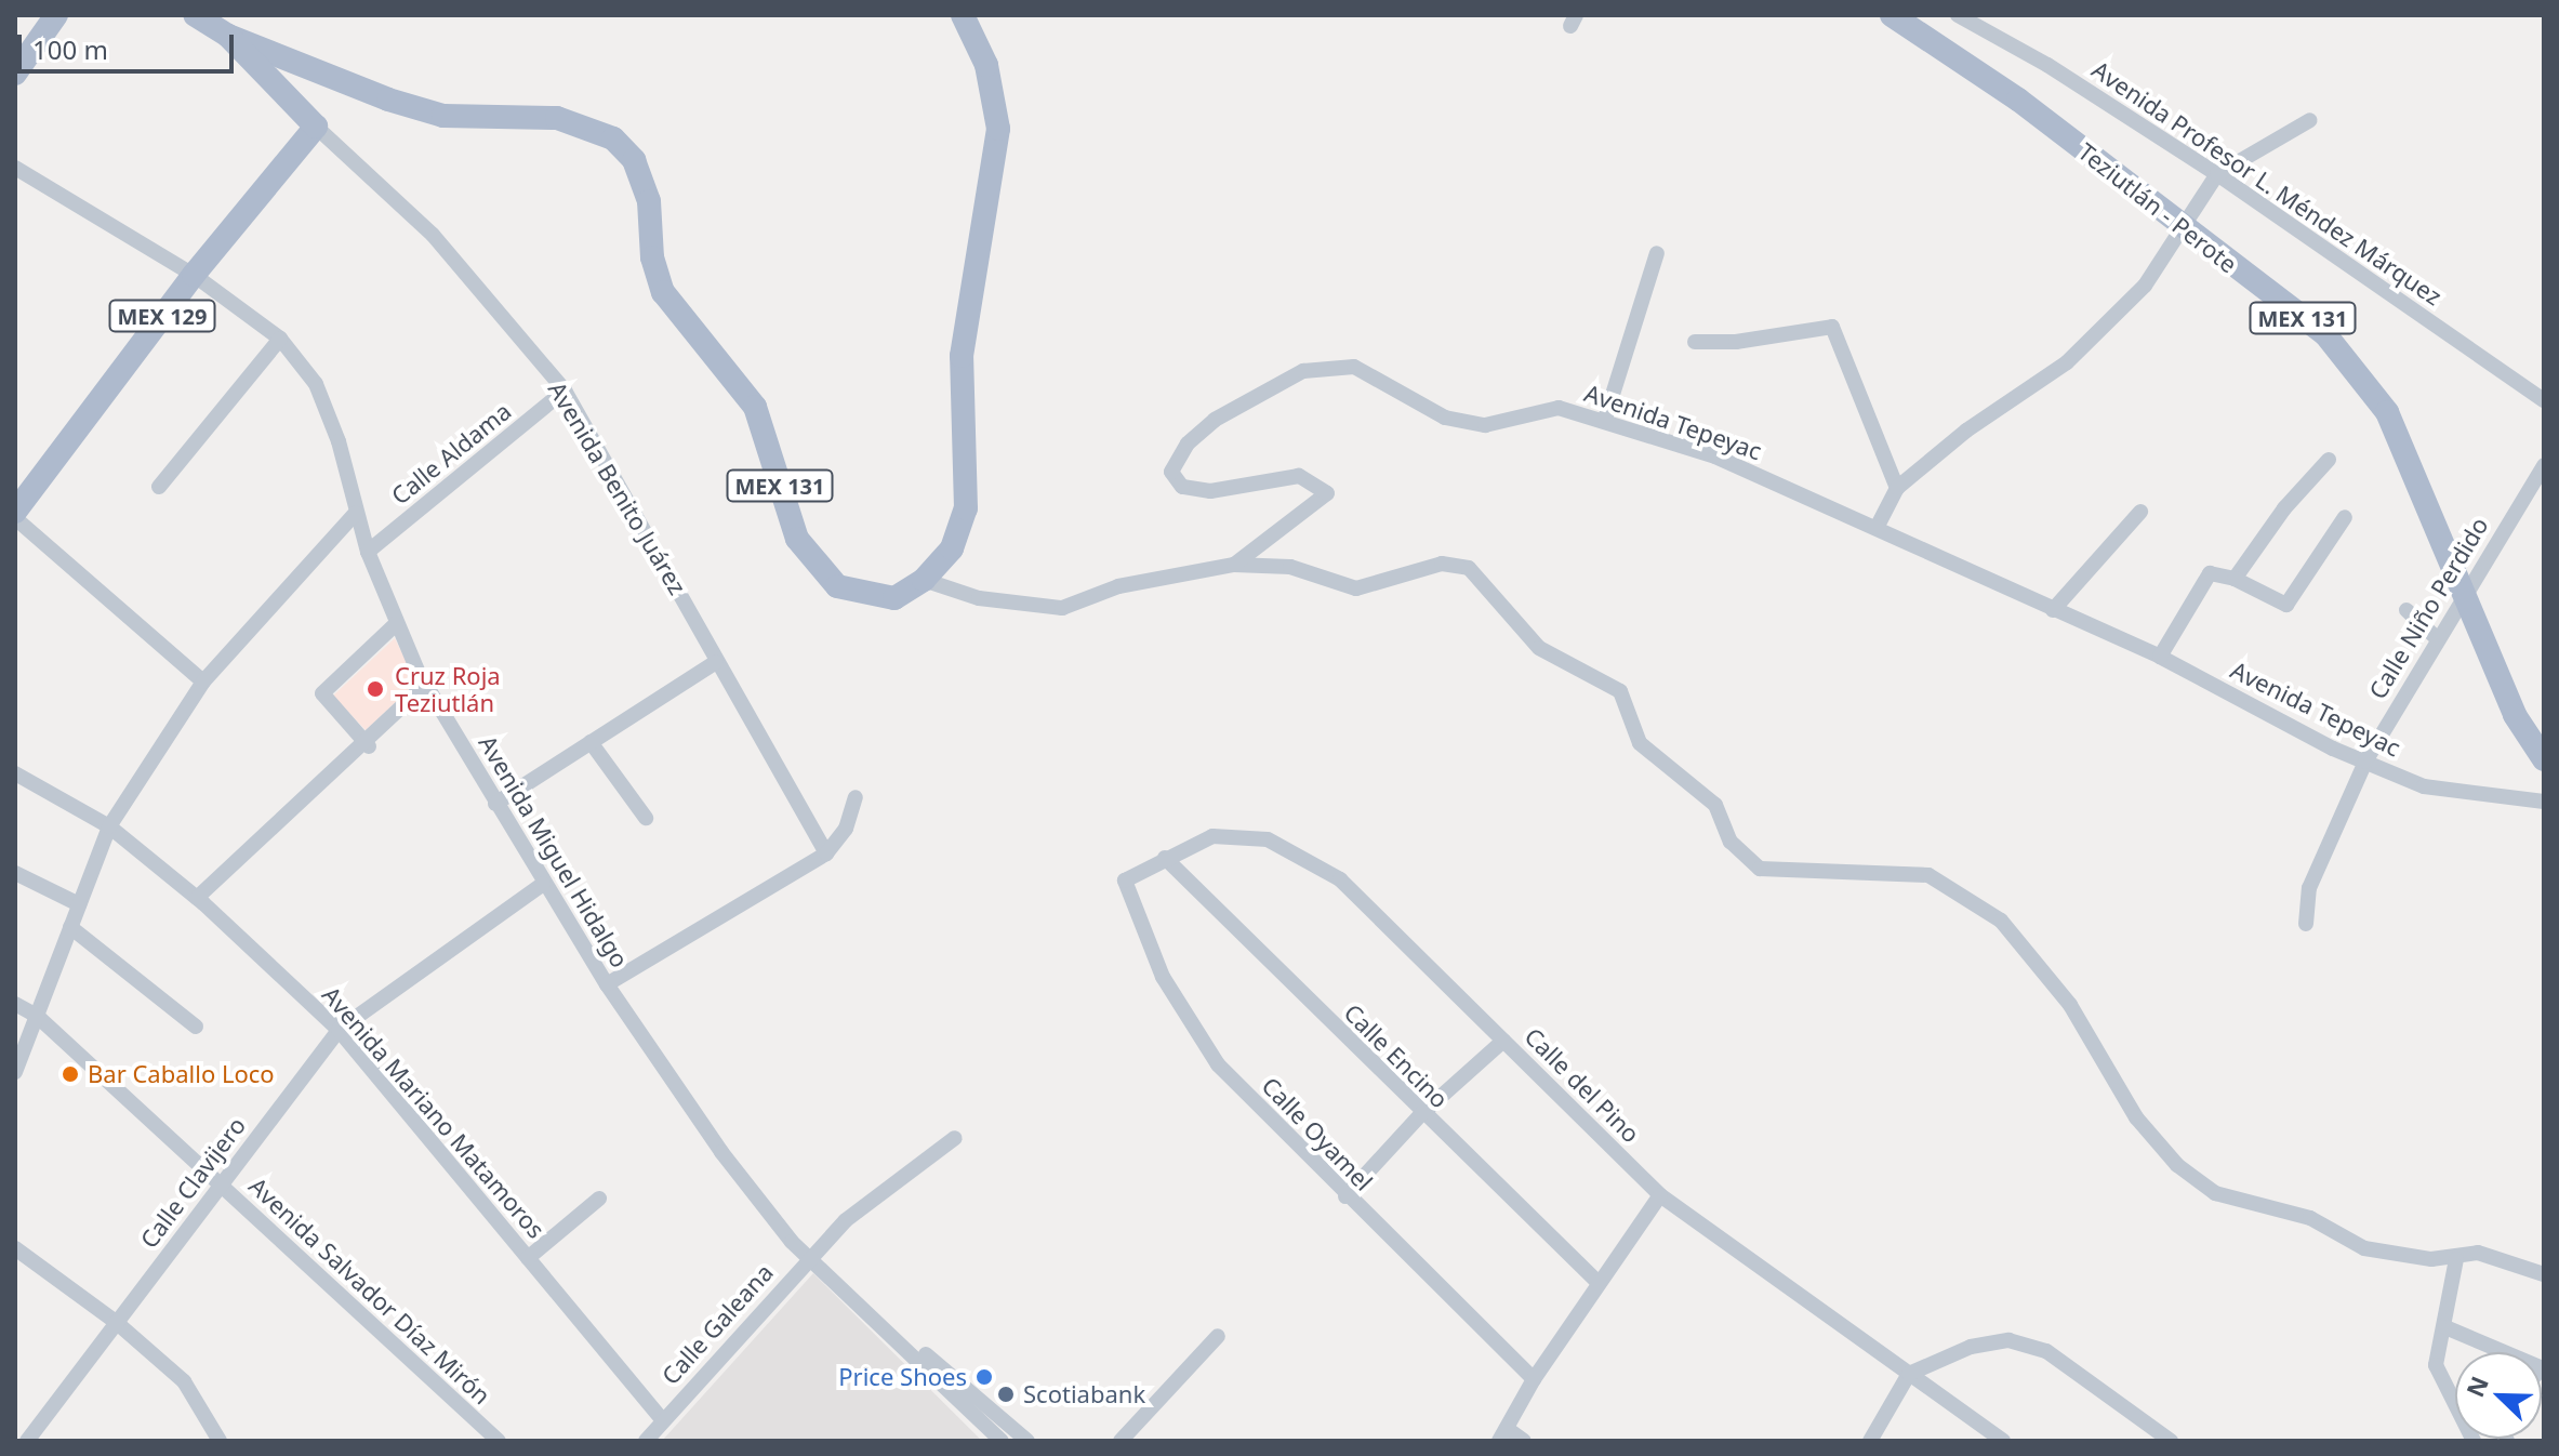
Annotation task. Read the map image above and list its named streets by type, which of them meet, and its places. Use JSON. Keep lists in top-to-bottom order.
{
  "streets": {
    "main road": [
      "Teziutlán - Perote",
      "MEX 129",
      "MEX 131",
      "Avenida Benito Juárez"
    ],
    "street": [
      "Avenida Profesor L. Méndez Márquez",
      "Avenida Tepeyac",
      "Calle Aldama",
      "Calle Niño Perdido",
      "Avenida Miguel Hidalgo",
      "Calle Encino",
      "Calle del Pino",
      "Avenida Mariano Matamoros",
      "Calle Oyamel",
      "Calle Clavijero",
      "Avenida Salvador Díaz Mirón",
      "Calle Galeana"
    ]
  },
  "crossings": [
    ["Teziutlán - Perote", "Calle Niño Perdido"],
    ["MEX 129", "Avenida Benito Juárez"],
    ["MEX 129", "Avenida Miguel Hidalgo"],
    ["MEX 131", "Avenida Tepeyac"],
    ["MEX 131", "Avenida Benito Juárez"],
    ["Avenida Tepeyac", "Calle Niño Perdido"],
    ["Calle Aldama", "Avenida Benito Juárez"],
    ["Calle Aldama", "Avenida Miguel Hidalgo"],
    ["Avenida Miguel Hidalgo", "Calle Clavijero"],
    ["Avenida Miguel Hidalgo", "Calle Galeana"],
    ["Calle Encino", "Calle del Pino"],
    ["Calle del Pino", "Calle Oyamel"],
    ["Avenida Mariano Matamoros", "Calle Clavijero"],
    ["Avenida Mariano Matamoros", "Calle Galeana"],
    ["Calle Clavijero", "Avenida Salvador Díaz Mirón"]
  ],
  "places": [
    "Cruz Roja Teziutlán",
    "Bar Caballo Loco",
    "Price Shoes",
    "Scotiabank"
  ],
  "scale_bar": "100 m",
  "north": "top left"
}
